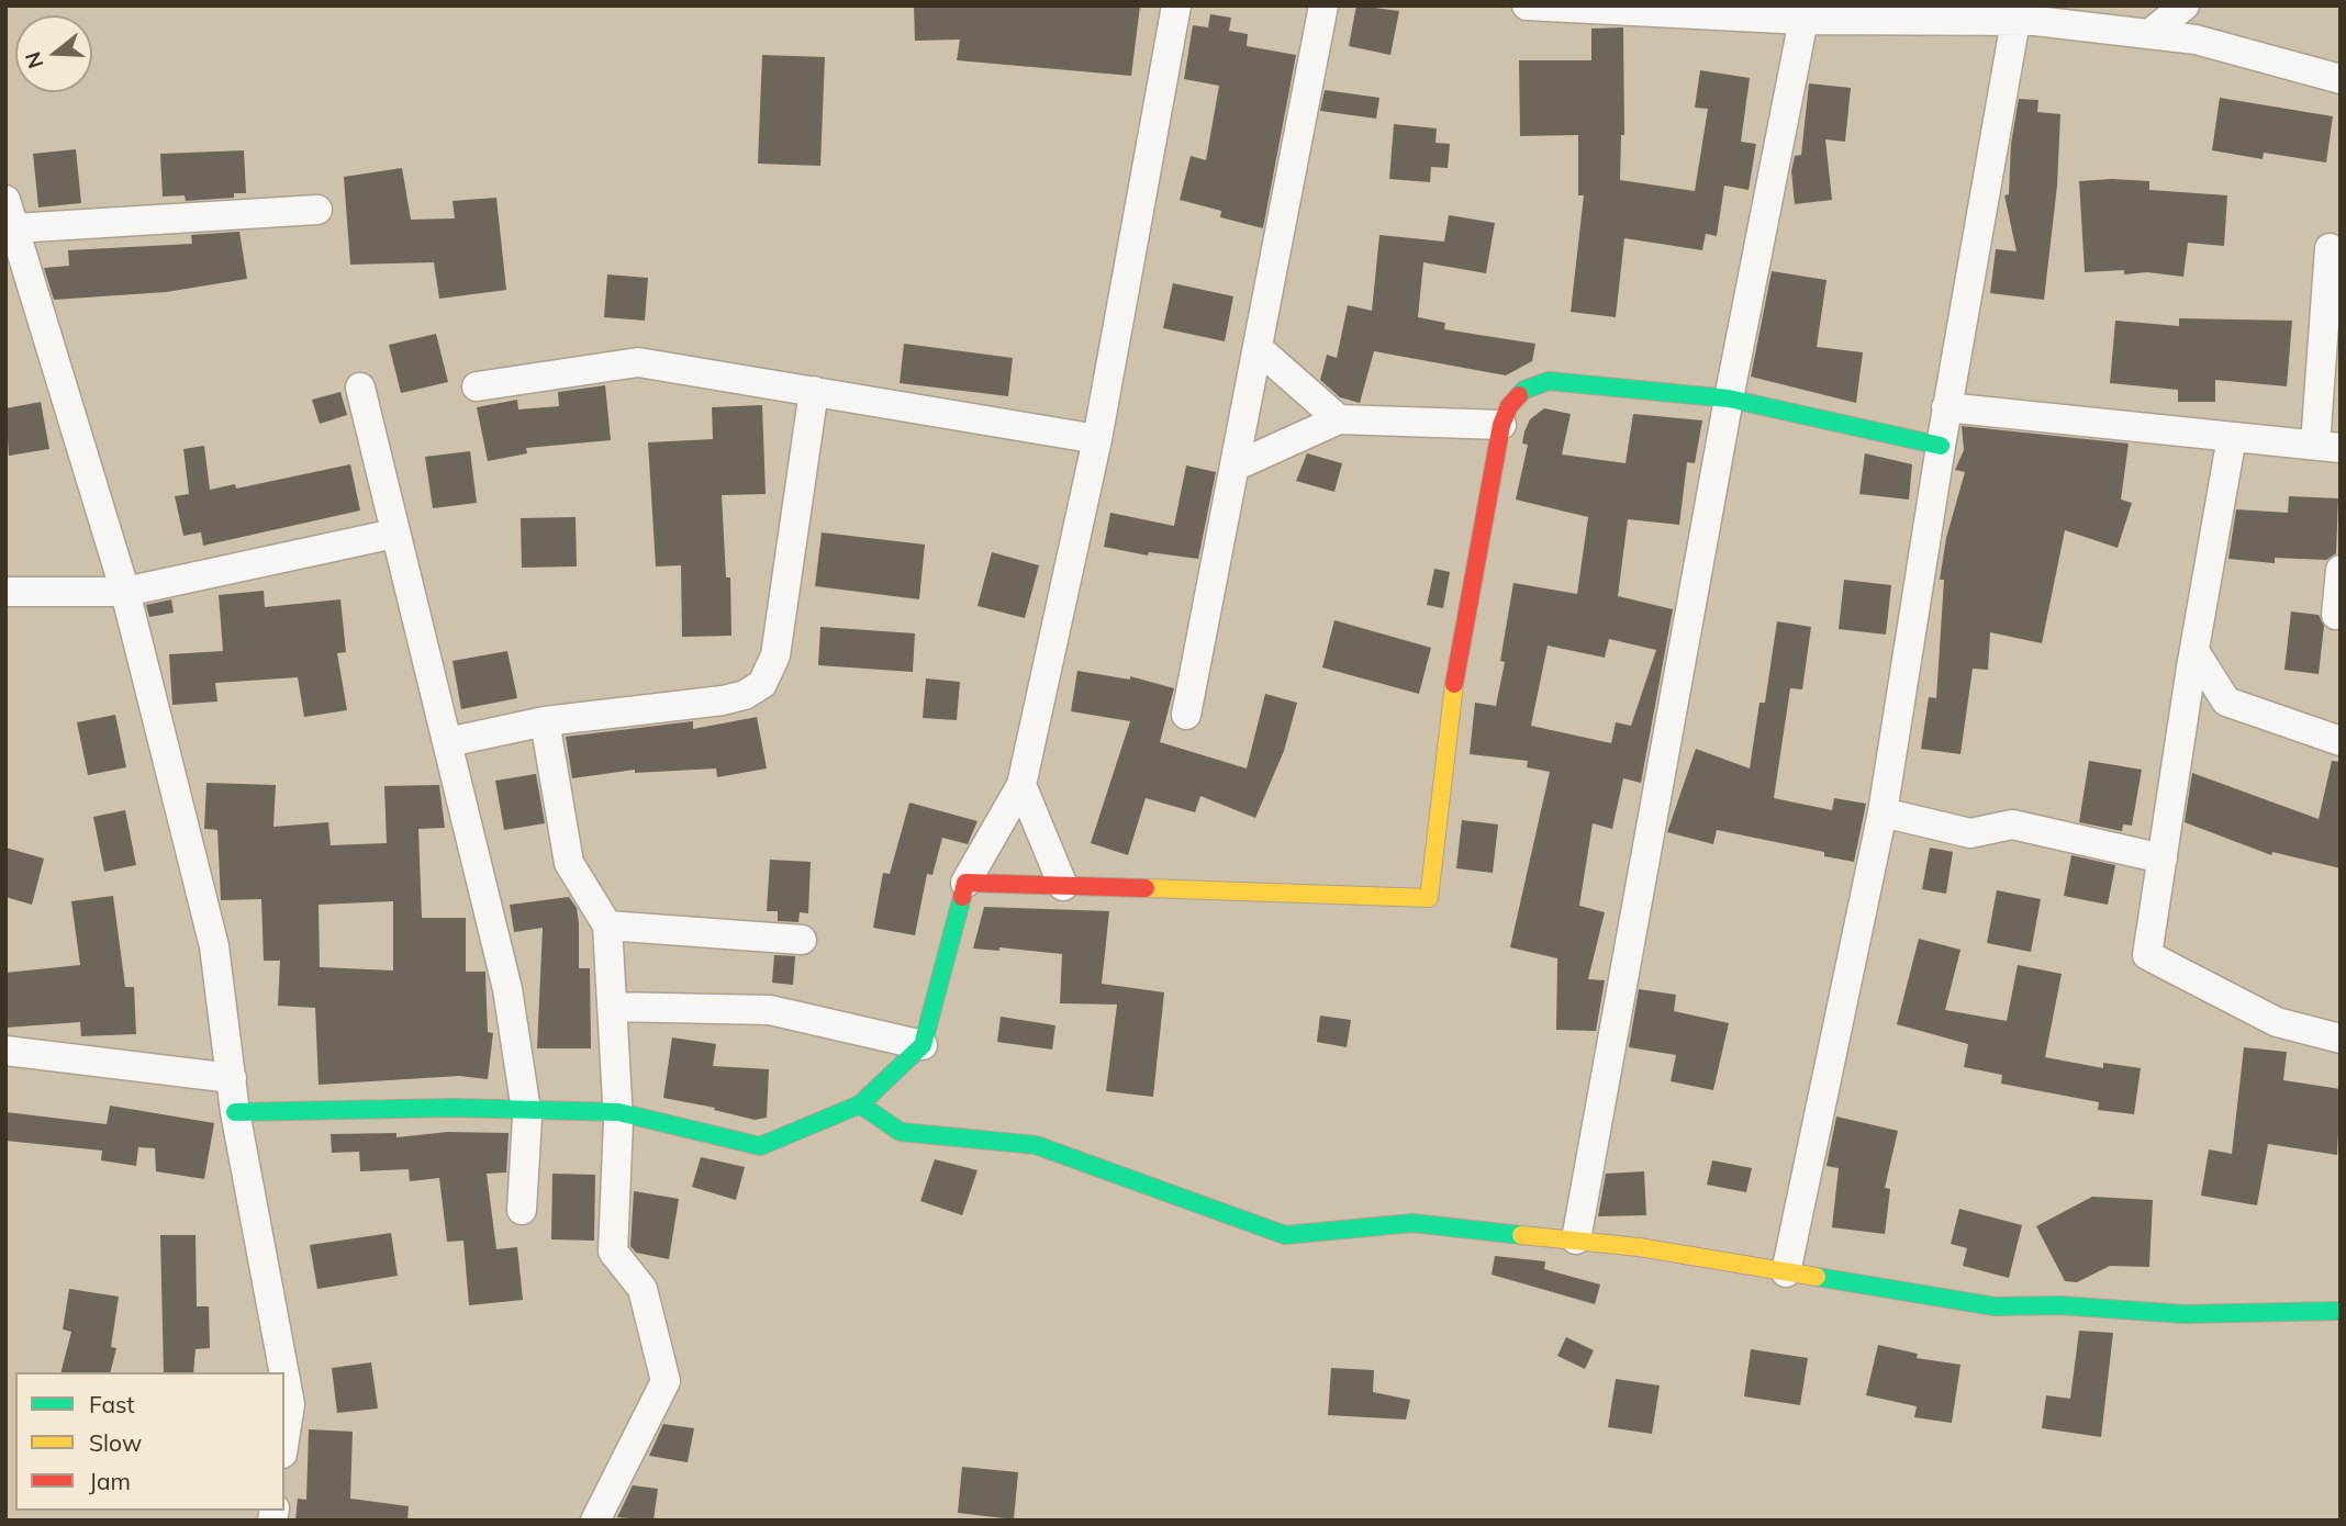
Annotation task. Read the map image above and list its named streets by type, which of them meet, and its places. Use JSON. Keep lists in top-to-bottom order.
{
  "legend": ["Fast", "Slow", "Jam"],
  "north": "left"
}
